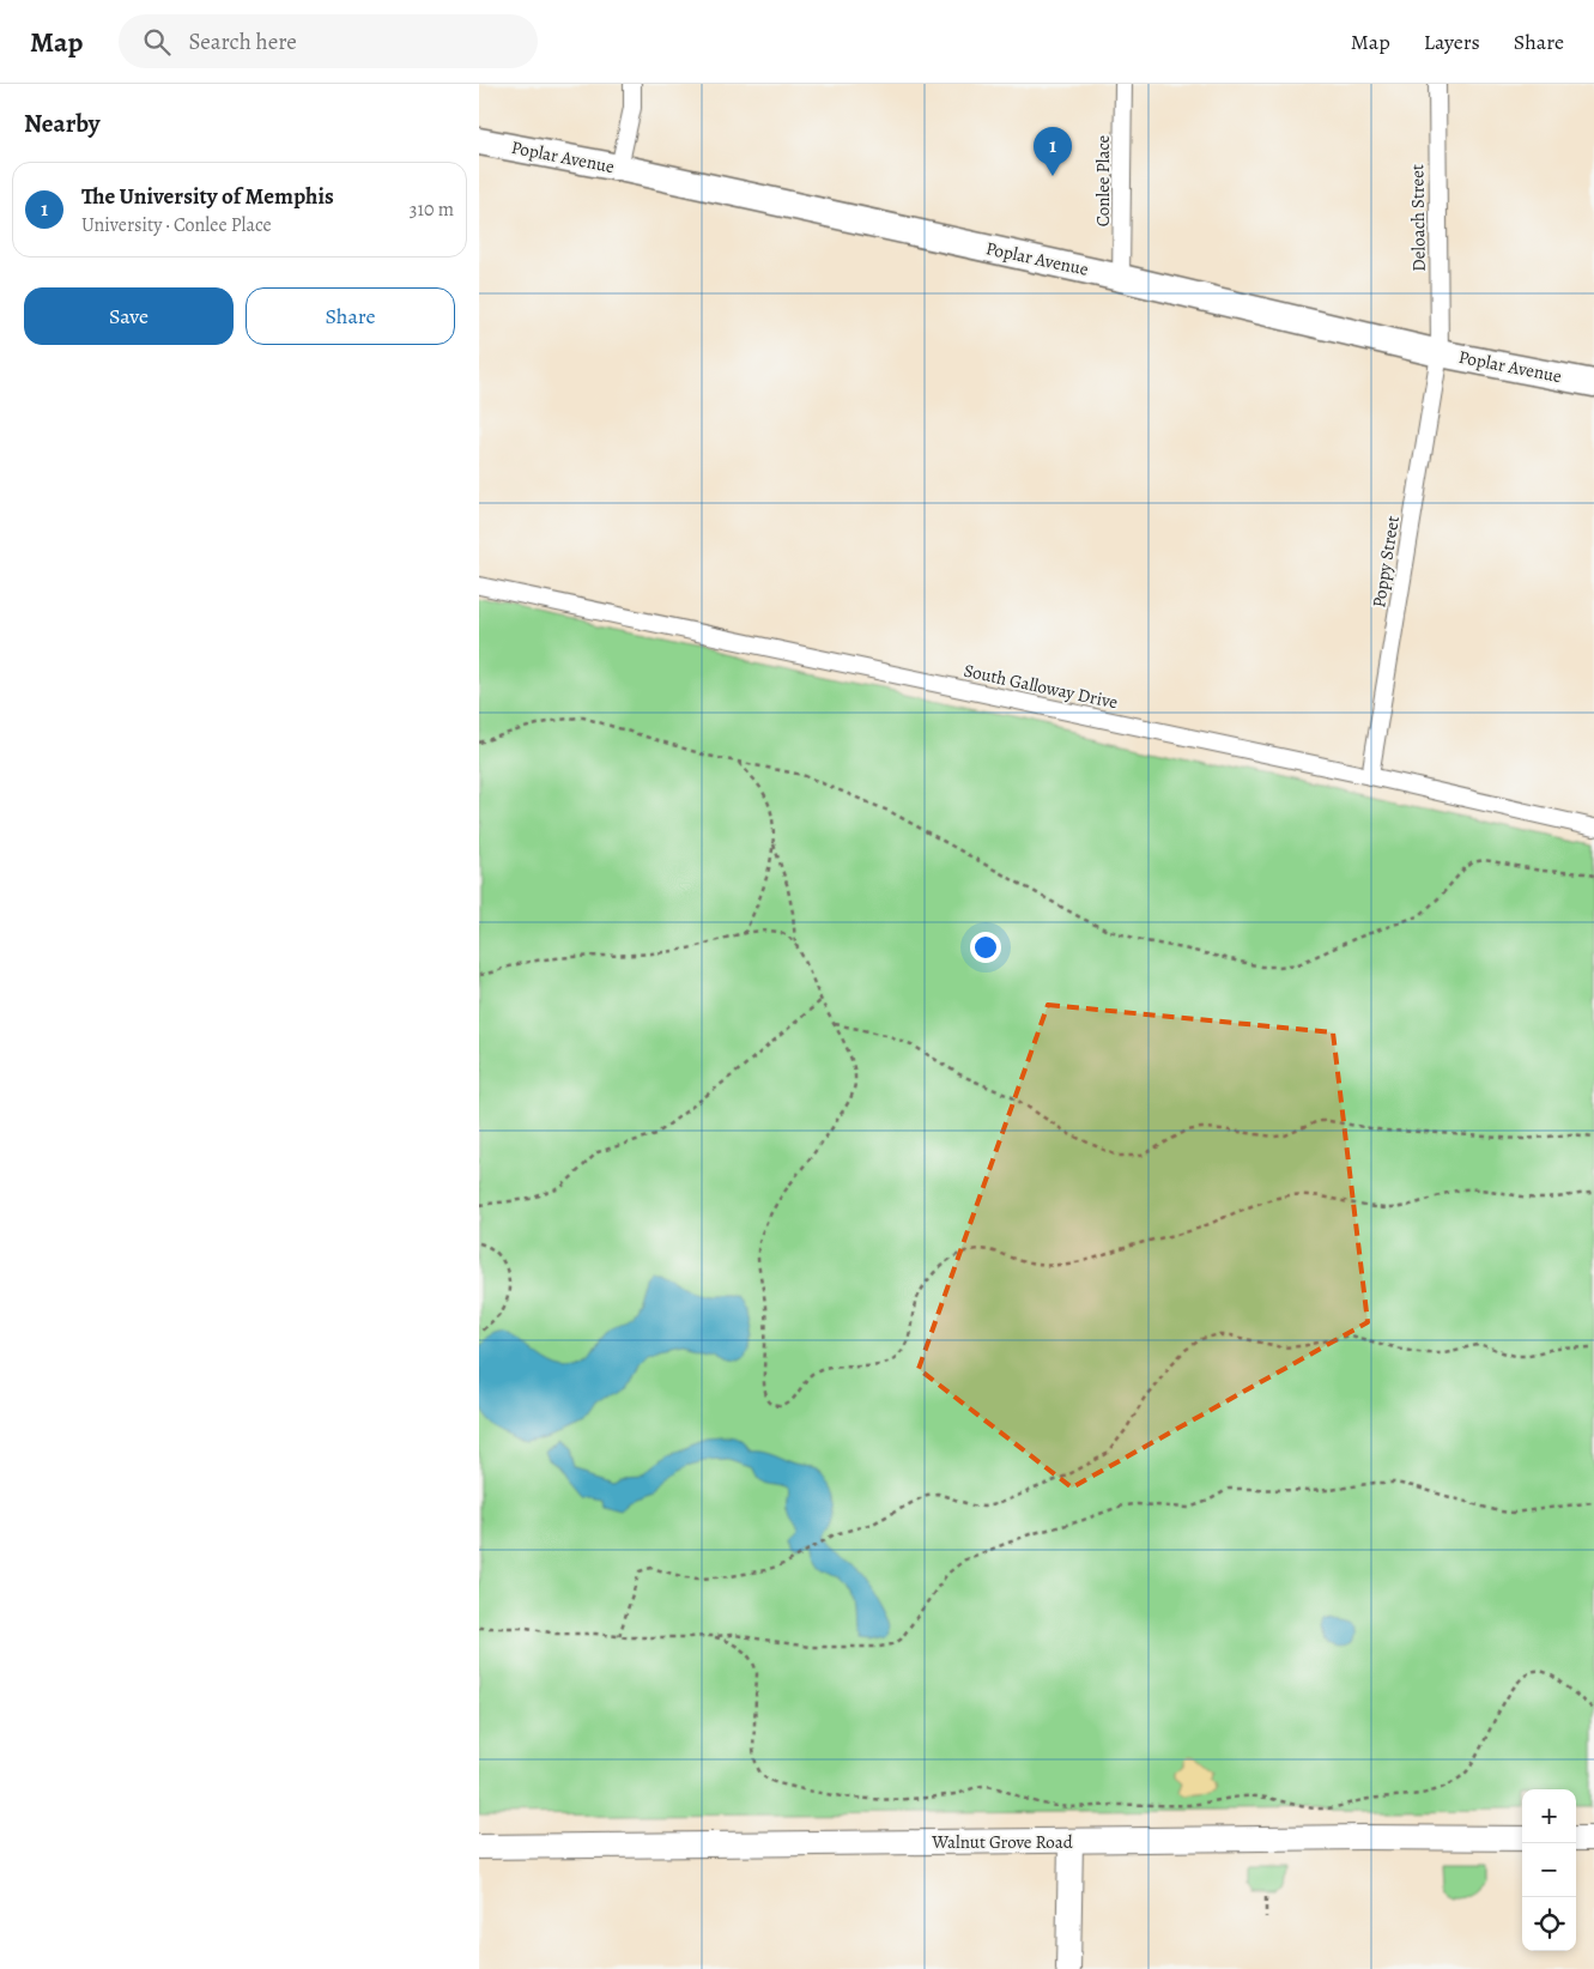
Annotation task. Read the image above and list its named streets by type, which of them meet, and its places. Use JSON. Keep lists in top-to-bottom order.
{
  "streets": {
    "main road": ["Poplar Avenue", "Walnut Grove Road"],
    "street": [
      "Conlee Place",
      "Deloach Street",
      "Poppy Street",
      "South Galloway Drive"
    ]
  },
  "crossings": [
    ["Poplar Avenue", "Conlee Place"],
    ["Poplar Avenue", "Deloach Street"],
    ["Poplar Avenue", "Poppy Street"],
    ["Deloach Street", "Poppy Street"],
    ["Poppy Street", "South Galloway Drive"]
  ],
  "page": {
    "header": "Map",
    "search": "Search here",
    "nav": ["Map", "Layers", "Share"],
    "heading": "Nearby",
    "pins": "1",
    "list": [
      {
        "mark": "1",
        "name": "The University of Memphis",
        "note": "University · Conlee Place",
        "value": "310 m"
      }
    ],
    "buttons": ["Save", "Share"],
    "map_buttons": ["+", "−"]
  }
}
